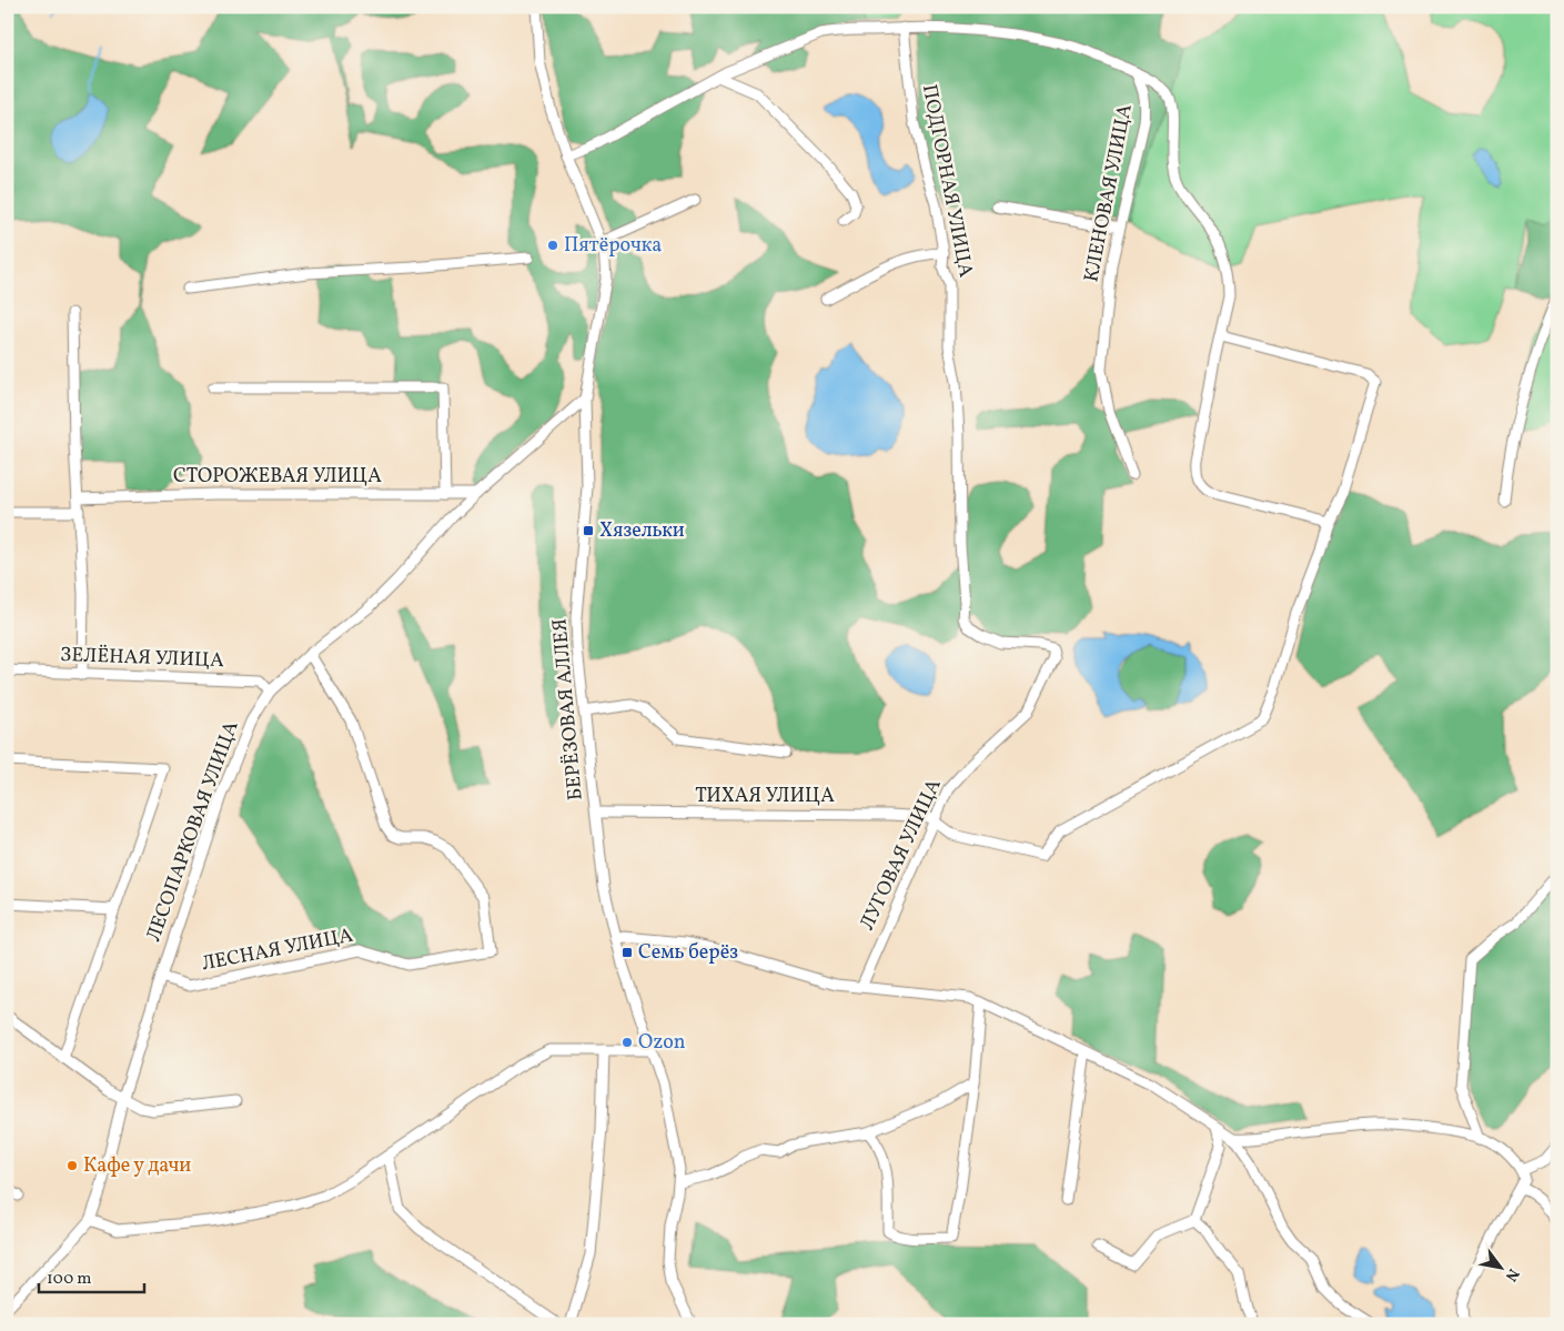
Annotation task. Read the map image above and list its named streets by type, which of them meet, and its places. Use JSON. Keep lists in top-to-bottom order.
{
  "streets": {
    "street": [
      "ПОДГОРНАЯ УЛИЦА",
      "КЛЕНОВАЯ УЛИЦА",
      "СТОРОЖЕВАЯ УЛИЦА",
      "ЗЕЛЁНАЯ УЛИЦА",
      "БЕРЁЗОВАЯ АЛЛЕЯ",
      "ТИХАЯ УЛИЦА",
      "ЛЕСОПАРКОВАЯ УЛИЦА",
      "ЛУГОВАЯ УЛИЦА",
      "ЛЕСНАЯ УЛИЦА"
    ]
  },
  "crossings": [
    ["ПОДГОРНАЯ УЛИЦА", "ЛУГОВАЯ УЛИЦА"],
    ["СТОРОЖЕВАЯ УЛИЦА", "ЛЕСОПАРКОВАЯ УЛИЦА"],
    ["ЗЕЛЁНАЯ УЛИЦА", "ЛЕСОПАРКОВАЯ УЛИЦА"],
    ["БЕРЁЗОВАЯ АЛЛЕЯ", "ТИХАЯ УЛИЦА"],
    ["БЕРЁЗОВАЯ АЛЛЕЯ", "ЛЕСОПАРКОВАЯ УЛИЦА"],
    ["ТИХАЯ УЛИЦА", "ЛУГОВАЯ УЛИЦА"],
    ["ЛЕСОПАРКОВАЯ УЛИЦА", "ЛЕСНАЯ УЛИЦА"]
  ],
  "places": {
    "other": ["Пятёрочка", "Ozon", "Кафе у дачи"],
    "transit": ["Хязельки", "Семь берёз"]
  },
  "scale_bar": "100 m",
  "north": "bottom right"
}
